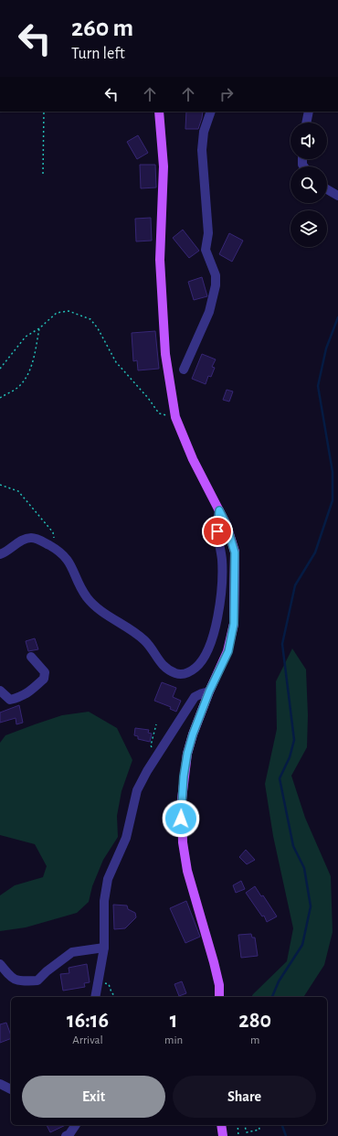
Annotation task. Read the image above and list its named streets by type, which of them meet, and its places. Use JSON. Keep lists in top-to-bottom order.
{
  "page": {
    "turn": ["260 m", "Turn left"],
    "eta": [
      "16:16",
      "Arrival",
      "1",
      "min",
      "280",
      "m"
    ],
    "buttons": ["Exit", "Share"]
  }
}
